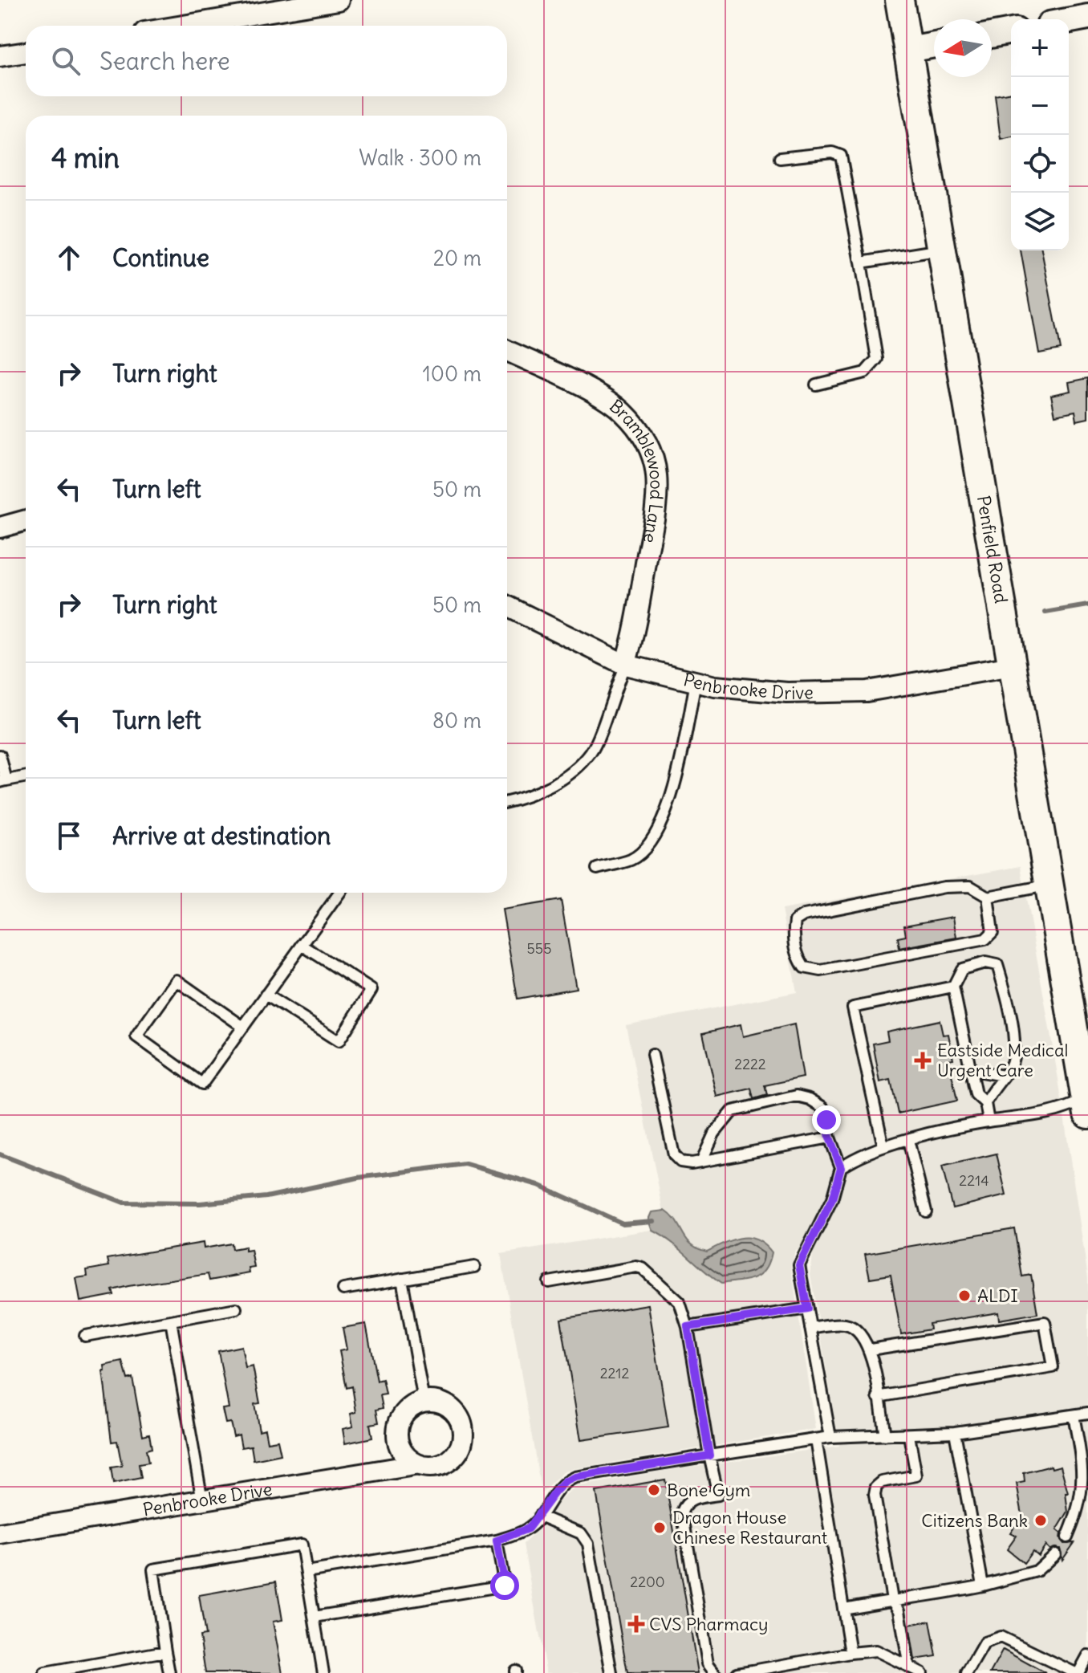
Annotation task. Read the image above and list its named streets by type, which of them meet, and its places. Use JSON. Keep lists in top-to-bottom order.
{
  "streets": {
    "main road": ["Penfield Road"],
    "street": ["Bramblewood Lane", "Penbrooke Drive"]
  },
  "crossings": [
    ["Bramblewood Lane", "Penbrooke Drive"],
    ["Penfield Road", "Penbrooke Drive"]
  ],
  "places": {
    "health": ["Eastside Medical Urgent Care", "CVS Pharmacy"],
    "other": [
      "ALDI",
      "Bone Gym",
      "Citizens Bank",
      "Dragon House Chinese Restaurant"
    ]
  },
  "house_numbers": [
    "555",
    "2222",
    "2214",
    "2212",
    "2200"
  ],
  "north": "left",
  "page": {
    "map_buttons": ["+", "−"],
    "search": "Search here",
    "heading": ["4 min", "Walk · 300 m"],
    "list": [
      ["Continue", "20 m"],
      ["Turn right", "100 m"],
      ["Turn left", "50 m"],
      ["Turn right", "50 m"],
      ["Turn left", "80 m"],
      "Arrive at destination"
    ]
  }
}
